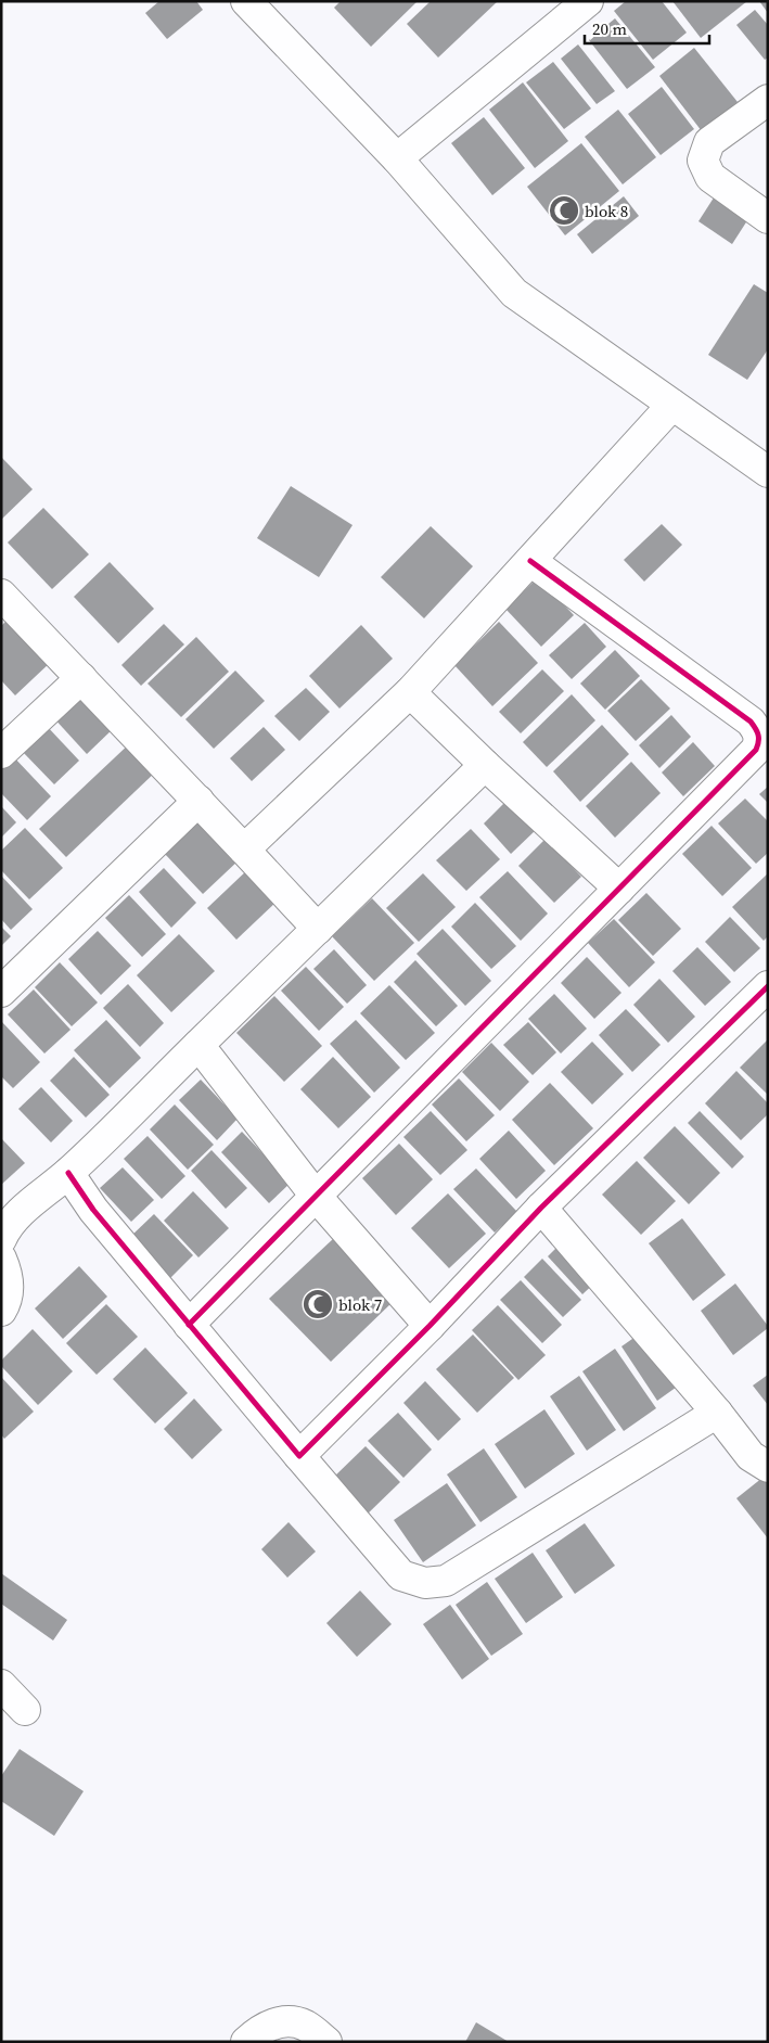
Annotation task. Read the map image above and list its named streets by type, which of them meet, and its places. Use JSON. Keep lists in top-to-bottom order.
{
  "places": {
    "mosque": ["blok 8", "blok 7"]
  },
  "scale_bar": "20 m"
}
